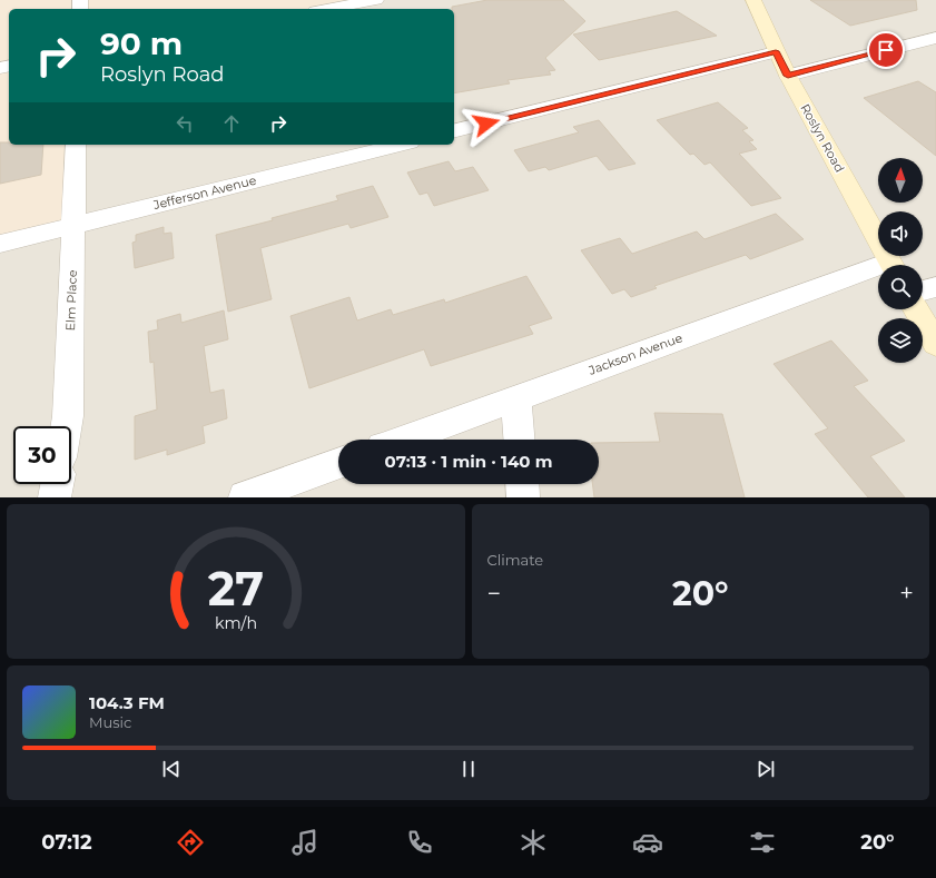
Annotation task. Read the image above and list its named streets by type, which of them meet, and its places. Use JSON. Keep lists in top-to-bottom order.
{
  "streets": {
    "main road": ["Roslyn Road"],
    "street": ["Jefferson Avenue", "Elm Place", "Jackson Avenue"]
  },
  "crossings": [
    ["Jefferson Avenue", "Elm Place"]
  ],
  "north": "top",
  "page": {
    "turn": ["90 m", "Roslyn Road"],
    "limit": "30",
    "trip": "07:13 · 1 min · 140 m",
    "tile": "Climate",
    "heat": ["−", "20°", "+"],
    "song": ["104.3 FM", "Music"],
    "tabs": ["07:12", "20°"],
    "gauge": ["27", "km/h"]
  }
}
